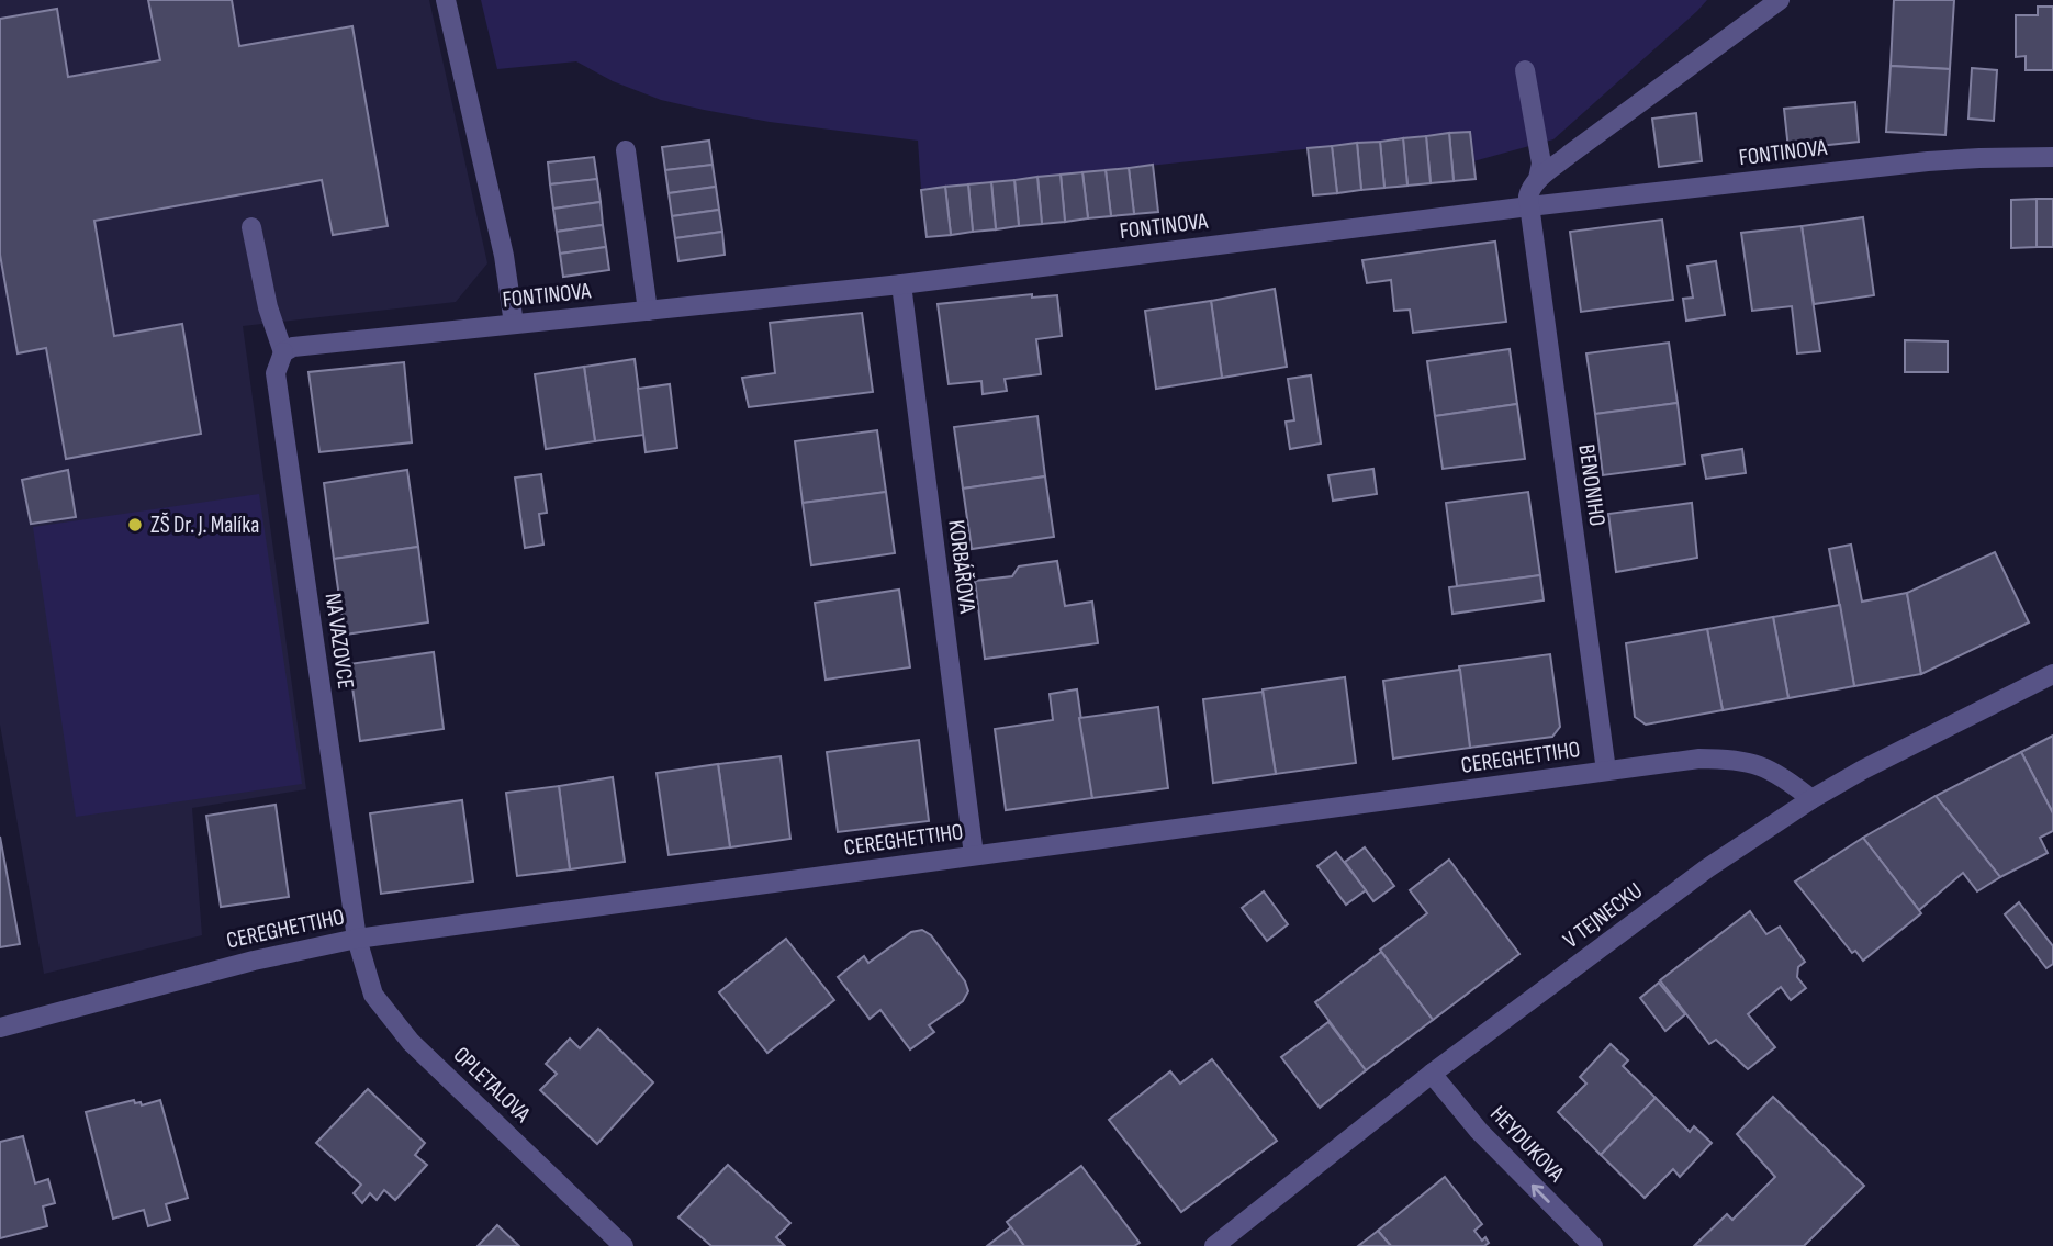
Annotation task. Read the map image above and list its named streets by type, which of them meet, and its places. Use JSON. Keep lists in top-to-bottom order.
{
  "streets": {
    "street": [
      "FONTINOVA",
      "BENONIHO",
      "KORBÁŘOVA",
      "NA VAZOVCE",
      "CEREGHETTIHO",
      "V TEJNECKU",
      "OPLETALOVA",
      "HEYDUKOVA"
    ]
  },
  "crossings": [
    ["FONTINOVA", "BENONIHO"],
    ["FONTINOVA", "KORBÁŘOVA"],
    ["FONTINOVA", "NA VAZOVCE"],
    ["BENONIHO", "CEREGHETTIHO"],
    ["KORBÁŘOVA", "CEREGHETTIHO"],
    ["NA VAZOVCE", "CEREGHETTIHO"],
    ["NA VAZOVCE", "OPLETALOVA"],
    ["CEREGHETTIHO", "V TEJNECKU"],
    ["CEREGHETTIHO", "OPLETALOVA"],
    ["V TEJNECKU", "HEYDUKOVA"]
  ],
  "one_way": ["HEYDUKOVA"],
  "places": ["ZŠ Dr. J. Malíka"]
}
